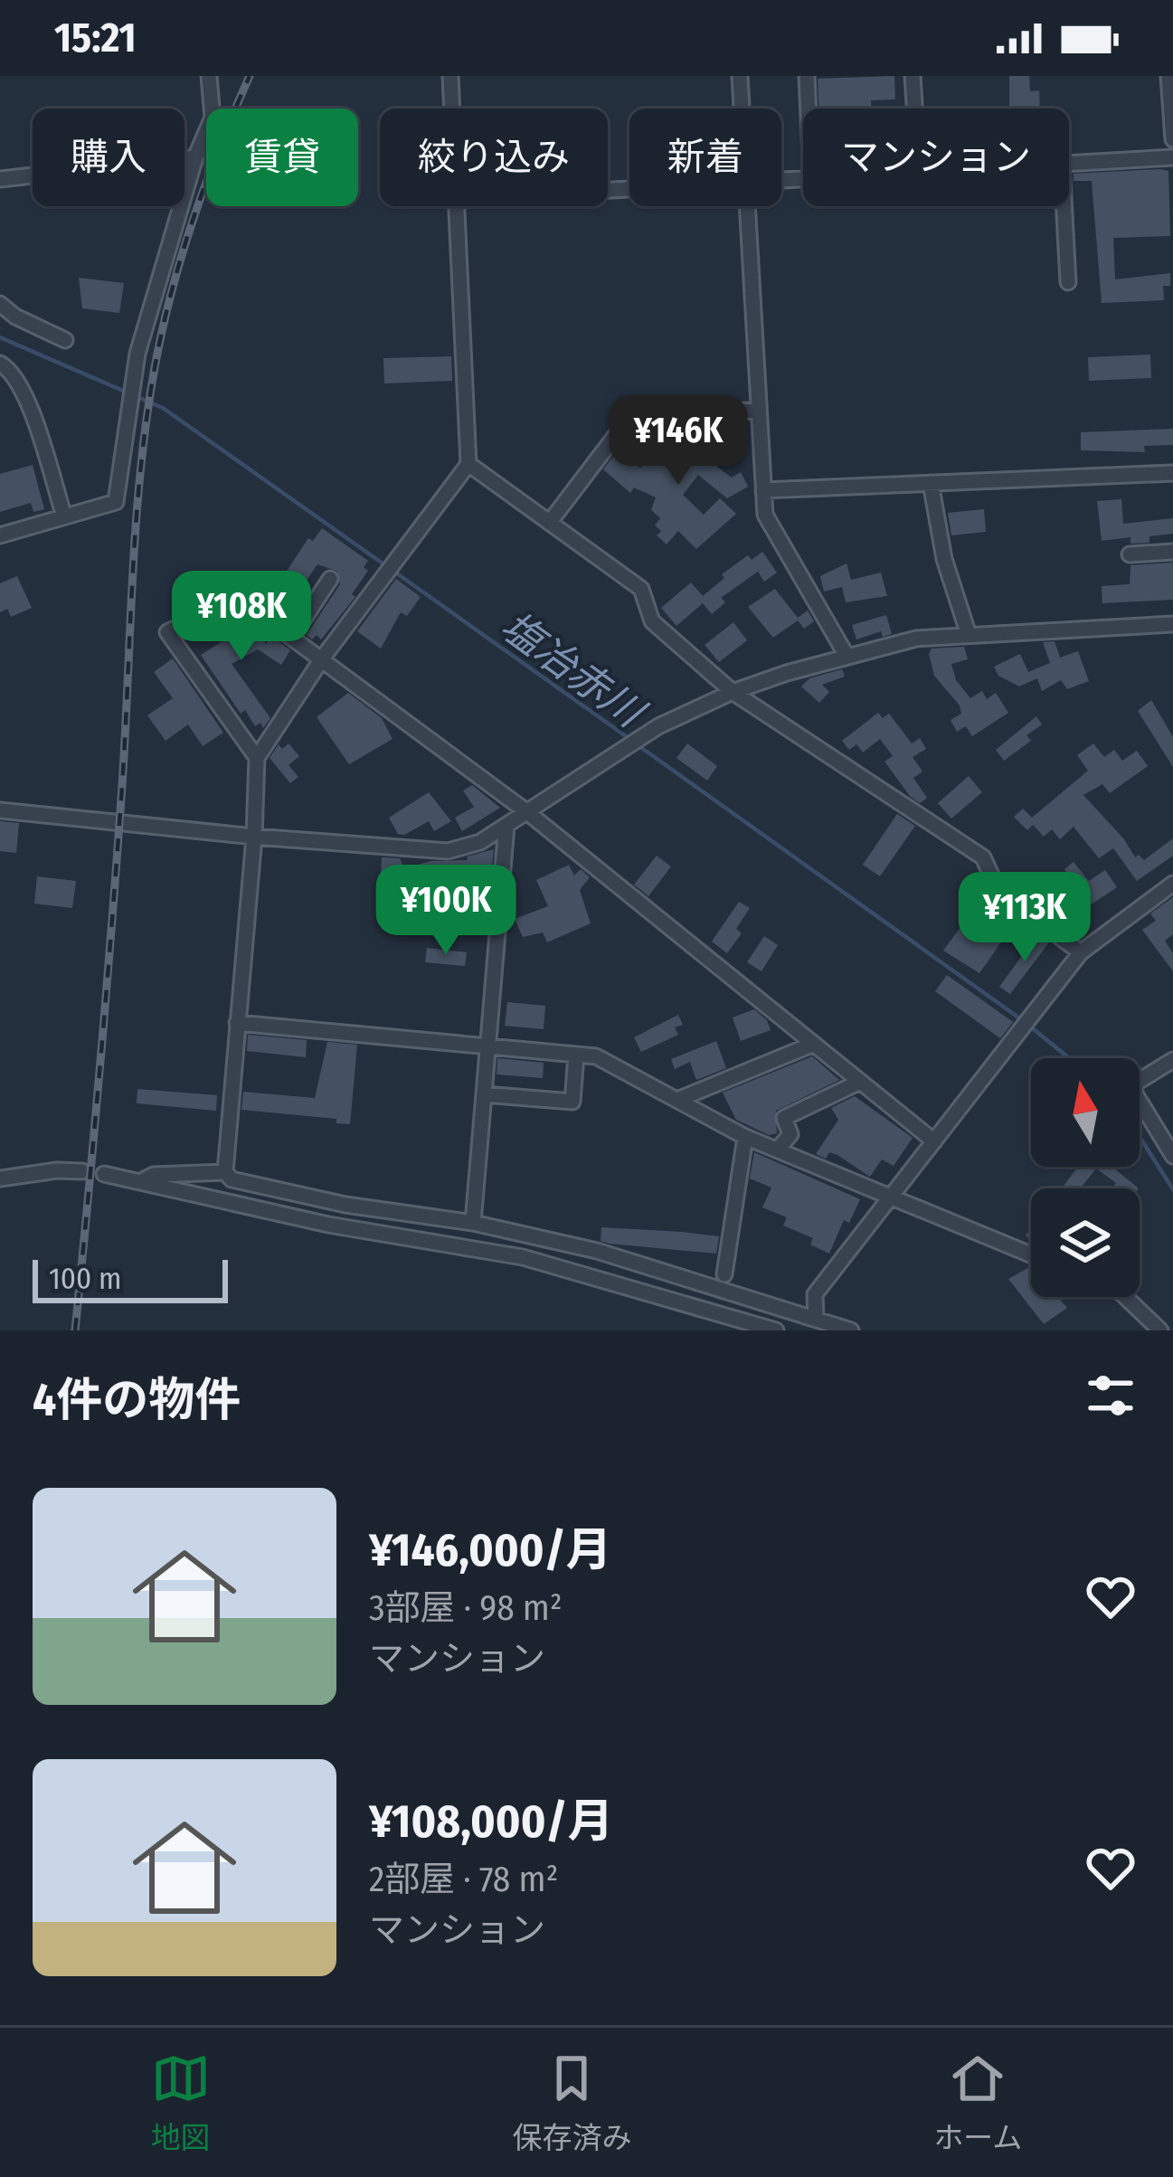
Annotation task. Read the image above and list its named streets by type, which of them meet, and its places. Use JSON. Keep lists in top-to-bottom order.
{
  "water": ["塩冶赤川"],
  "scale_bar": "100 m",
  "north": "top",
  "page": {
    "status": "15:21",
    "chip": [
      "購入",
      "賃貸",
      "絞り込み",
      "新着",
      "マンション"
    ],
    "price": [
      "¥146K",
      "¥108K",
      "¥100K",
      "¥113K"
    ],
    "scale": "100 m",
    "heading": "4件の物件",
    "list": [
      {
        "name": "¥146,000/月",
        "note": "3部屋 · 98 m² · マンション"
      },
      {
        "name": "¥108,000/月",
        "note": "2部屋 · 78 m² · マンション"
      }
    ],
    "tabs": ["地図", "保存済み", "ホーム"]
  }
}
